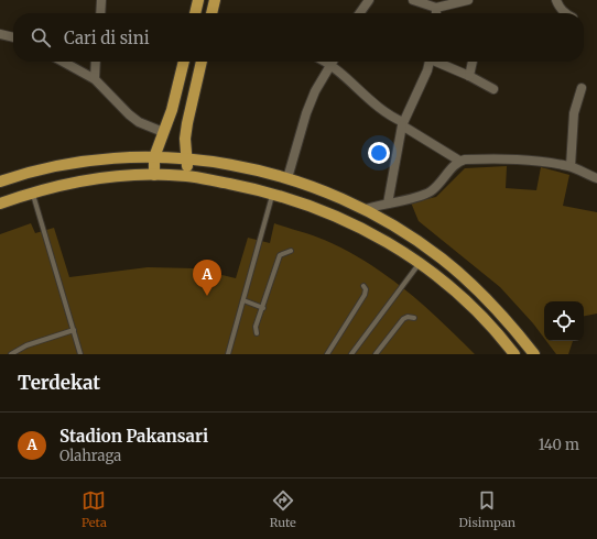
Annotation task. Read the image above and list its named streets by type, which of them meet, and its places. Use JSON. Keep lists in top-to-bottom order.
{
  "page": {
    "search": "Cari di sini",
    "pins": "A",
    "heading": "Terdekat",
    "list": [
      {
        "mark": "A",
        "name": "Stadion Pakansari",
        "note": "Olahraga",
        "value": "140 m"
      }
    ],
    "nav": ["Peta", "Rute", "Disimpan"]
  }
}
